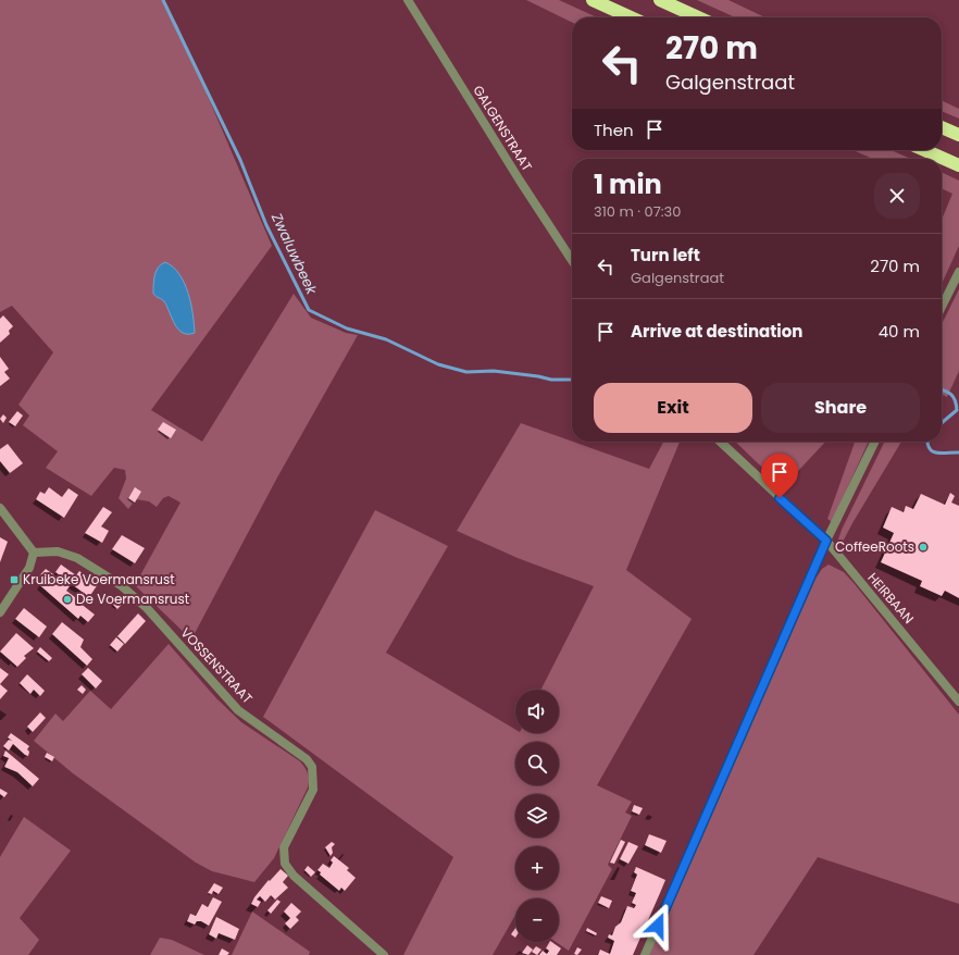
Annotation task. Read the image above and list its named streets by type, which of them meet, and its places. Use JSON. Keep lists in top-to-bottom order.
{
  "streets": {
    "street": ["GALGENSTRAAT", "HEIRBAAN", "VOSSENSTRAAT"]
  },
  "water": ["Zwaluwbeek"],
  "places": {
    "other": ["CoffeeRoots", "De Voermansrust"],
    "transit": ["Kruibeke Voermansrust"]
  },
  "page": {
    "turn": ["270 m", "Galgenstraat"],
    "then": "Then",
    "heading": ["1 min", "310 m · 07:30"],
    "list": [
      {
        "name": "Turn left",
        "note": "Galgenstraat",
        "value": "270 m"
      },
      {
        "name": "Arrive at destination",
        "value": "40 m"
      }
    ],
    "buttons": ["Exit", "Share"],
    "map_buttons": ["+", "−"]
  }
}
